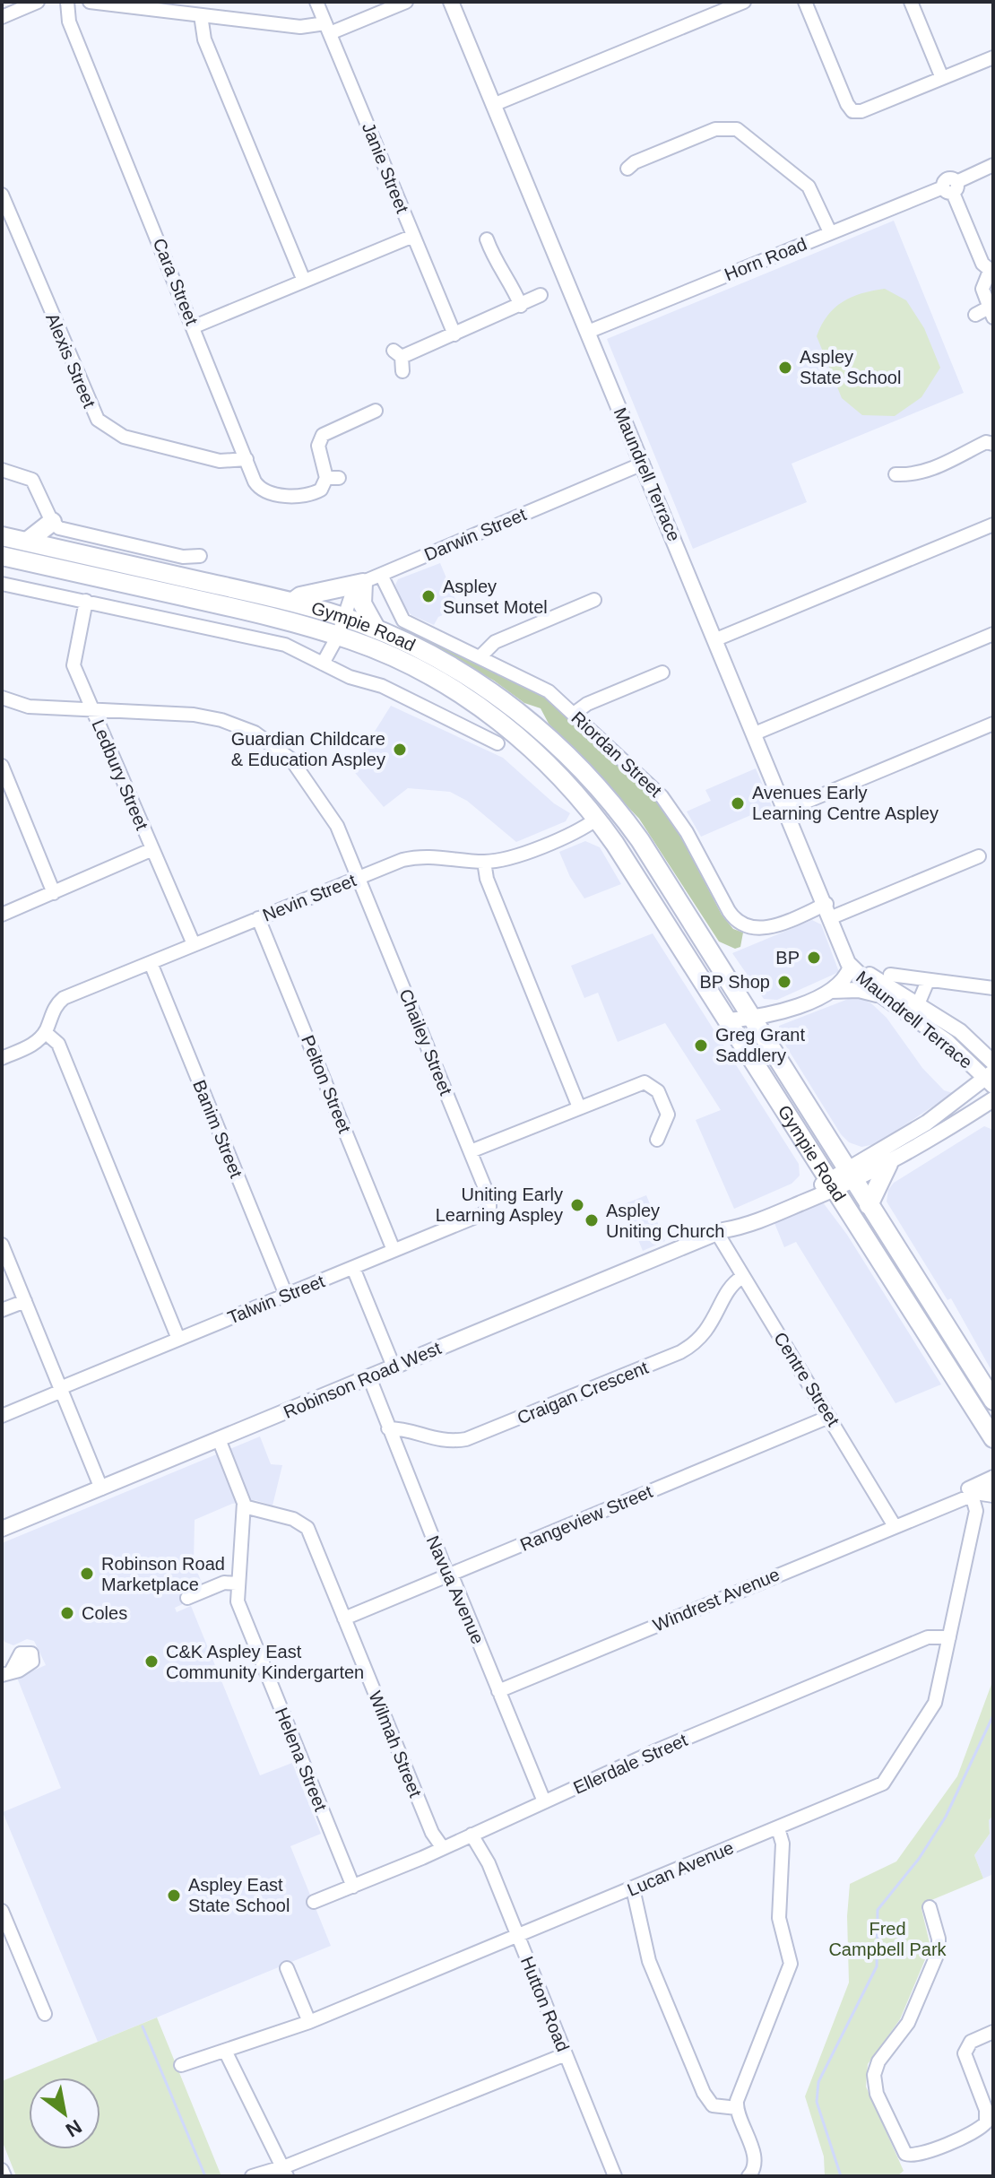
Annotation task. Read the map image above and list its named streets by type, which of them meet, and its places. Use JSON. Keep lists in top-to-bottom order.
{
  "streets": {
    "highway": ["Gympie Road"],
    "main road": ["Maundrell Terrace", "Robinson Road West"],
    "street": [
      "Janie Street",
      "Horn Road",
      "Cara Street",
      "Alexis Street",
      "Darwin Street",
      "Riordan Street",
      "Ledbury Street",
      "Nevin Street",
      "Chailey Street",
      "Pelton Street",
      "Banim Street",
      "Talwin Street",
      "Centre Street",
      "Craigan Crescent",
      "Rangeview Street",
      "Navua Avenue",
      "Windrest Avenue",
      "Wilmah Street",
      "Helena Street",
      "Ellerdale Street",
      "Lucan Avenue",
      "Hutton Road"
    ]
  },
  "crossings": [
    ["Horn Road", "Maundrell Terrace"],
    ["Cara Street", "Alexis Street"],
    ["Maundrell Terrace", "Darwin Street"],
    ["Maundrell Terrace", "Riordan Street"],
    ["Maundrell Terrace", "Robinson Road West"],
    ["Darwin Street", "Riordan Street"],
    ["Gympie Road", "Nevin Street"],
    ["Gympie Road", "Robinson Road West"],
    ["Ledbury Street", "Nevin Street"],
    ["Ledbury Street", "Chailey Street"],
    ["Nevin Street", "Chailey Street"],
    ["Nevin Street", "Pelton Street"],
    ["Nevin Street", "Banim Street"],
    ["Chailey Street", "Talwin Street"],
    ["Pelton Street", "Talwin Street"],
    ["Banim Street", "Talwin Street"],
    ["Centre Street", "Robinson Road West"],
    ["Centre Street", "Craigan Crescent"],
    ["Centre Street", "Rangeview Street"],
    ["Centre Street", "Windrest Avenue"],
    ["Robinson Road West", "Navua Avenue"],
    ["Craigan Crescent", "Navua Avenue"],
    ["Rangeview Street", "Navua Avenue"],
    ["Rangeview Street", "Wilmah Street"],
    ["Navua Avenue", "Windrest Avenue"],
    ["Navua Avenue", "Ellerdale Street"],
    ["Windrest Avenue", "Lucan Avenue"],
    ["Wilmah Street", "Helena Street"],
    ["Wilmah Street", "Ellerdale Street"],
    ["Helena Street", "Ellerdale Street"],
    ["Ellerdale Street", "Lucan Avenue"],
    ["Ellerdale Street", "Hutton Road"],
    ["Lucan Avenue", "Hutton Road"]
  ],
  "parks": ["Fred Campbell Park"],
  "places": [
    "Aspley State School",
    "Aspley Sunset Motel",
    "Guardian Childcare & Education Aspley",
    "Avenues Early Learning Centre Aspley",
    "BP",
    "BP Shop",
    "Greg Grant Saddlery",
    "Uniting Early Learning Aspley",
    "Aspley Uniting Church",
    "Robinson Road Marketplace",
    "Coles",
    "C&K Aspley East Community Kindergarten",
    "Aspley East State School"
  ],
  "north": "bottom right"
}
